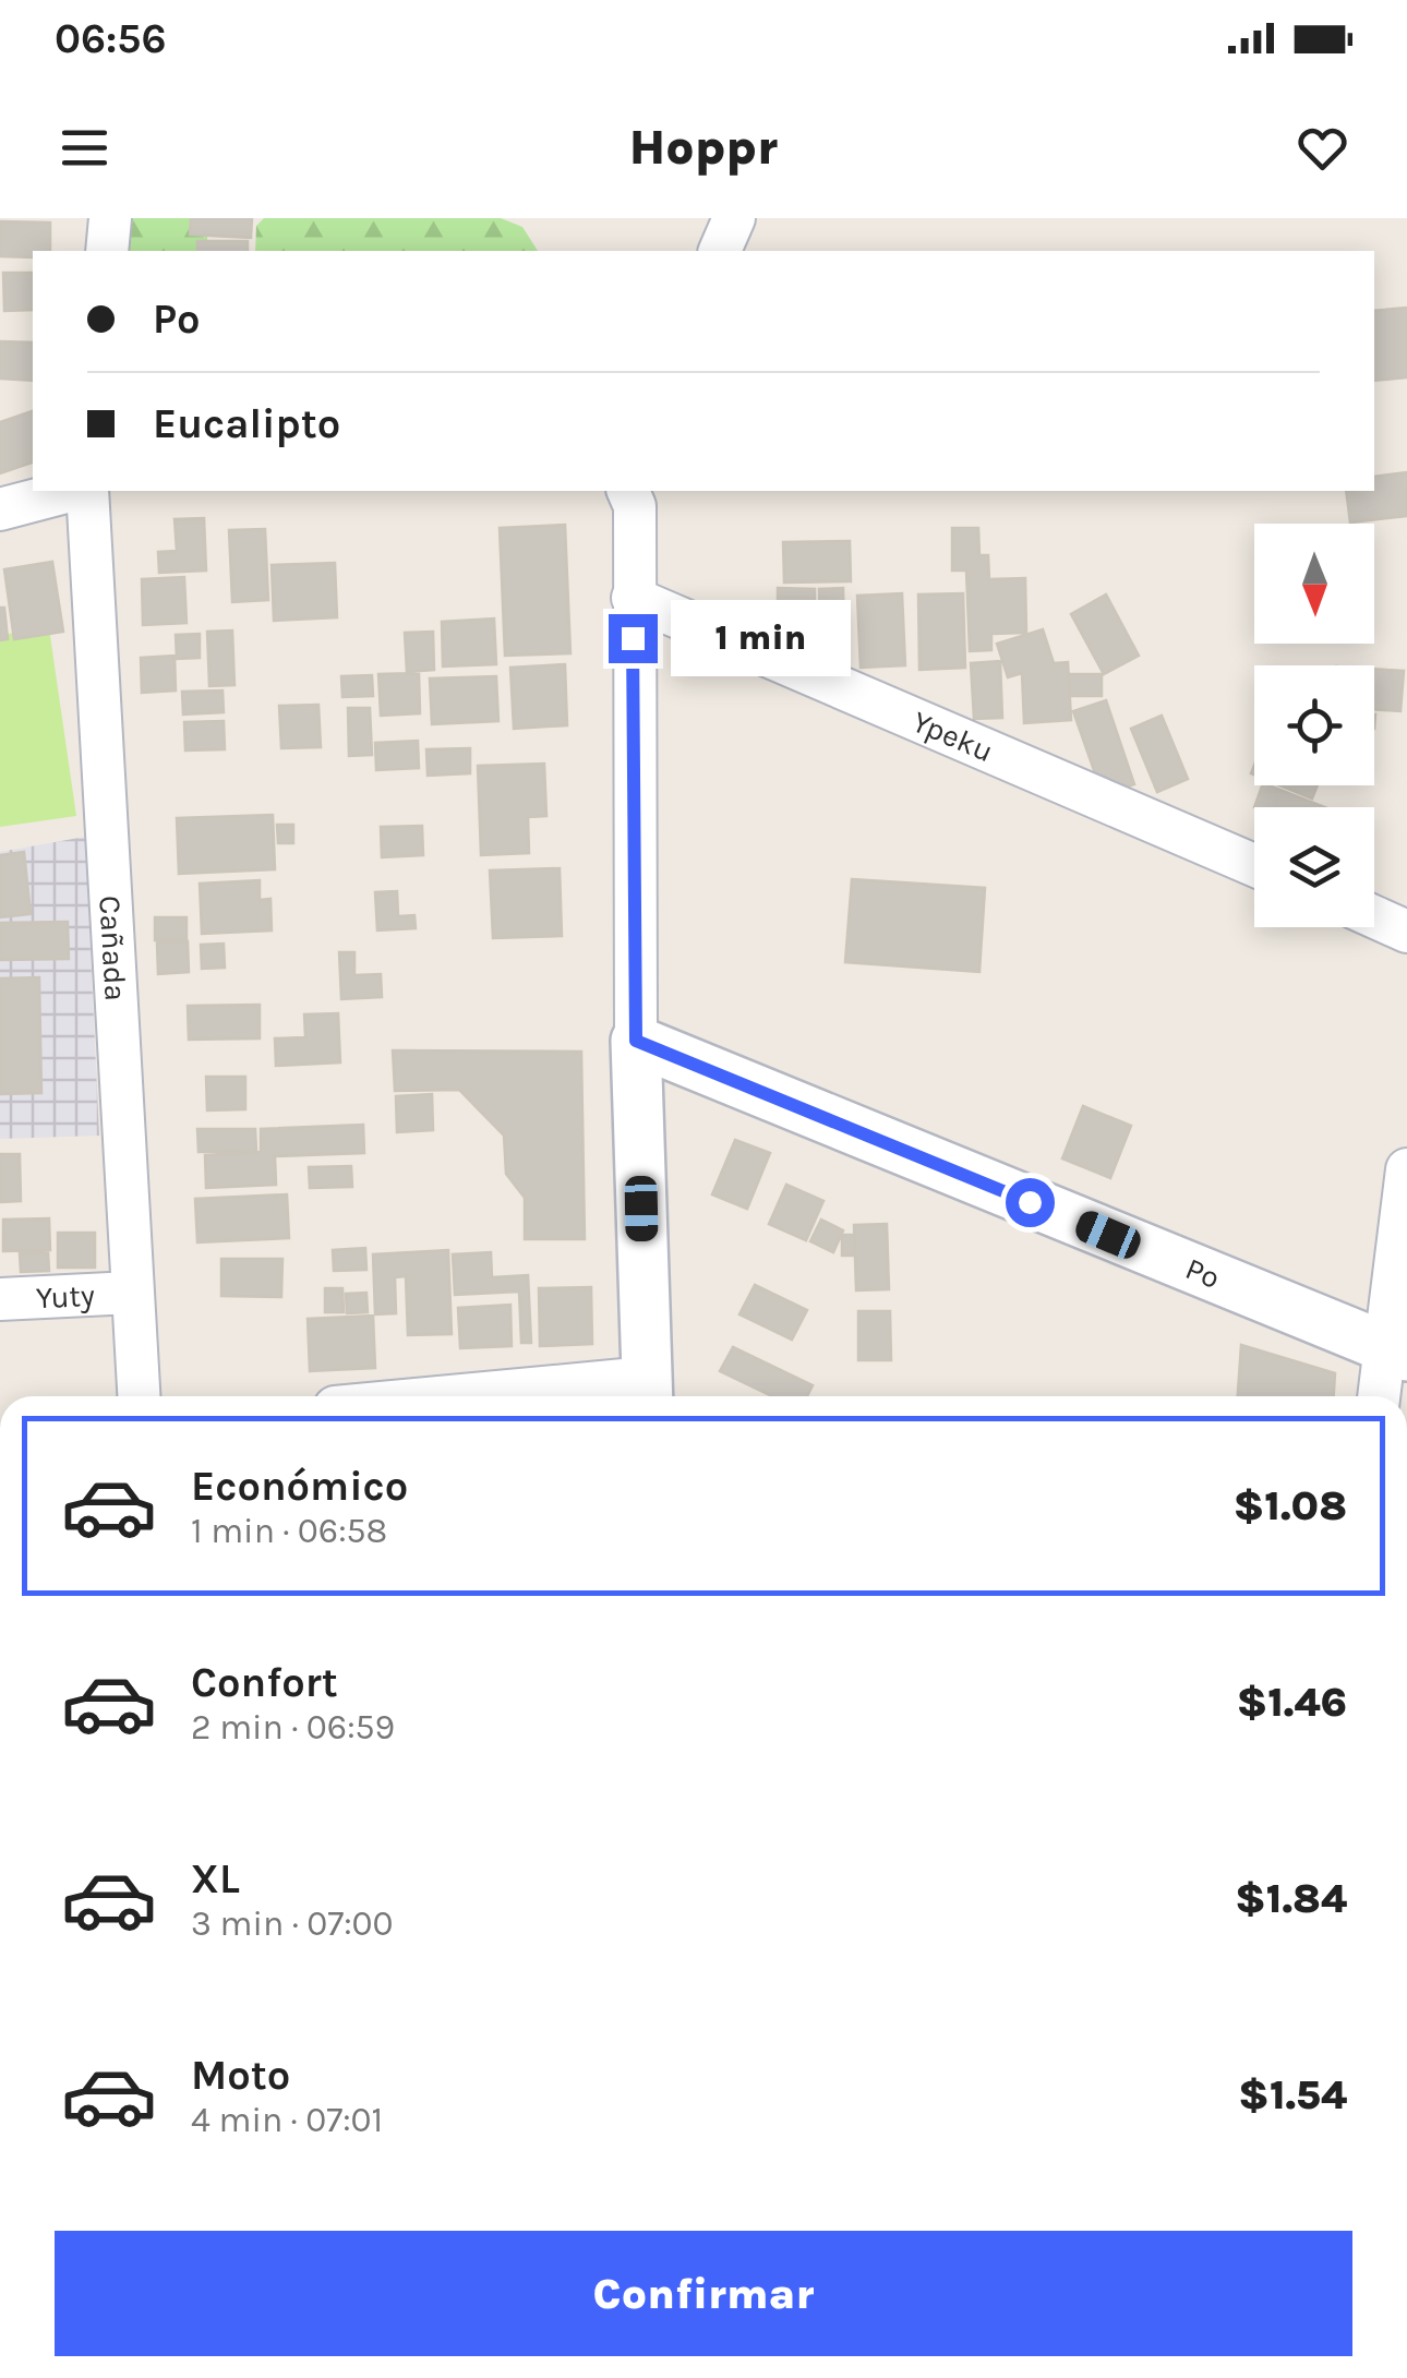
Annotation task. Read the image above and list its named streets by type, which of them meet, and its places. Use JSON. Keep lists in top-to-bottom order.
{
  "streets": {
    "street": [
      "Ypeku",
      "Cañada",
      "Po",
      "Yuty"
    ]
  },
  "crossings": [
    ["Cañada", "Yuty"]
  ],
  "north": "bottom",
  "page": {
    "status": "06:56",
    "header": "Hoppr",
    "banner": ["Po", "Eucalipto"],
    "bubble": "1 min",
    "list": [
      {
        "name": "Económico",
        "note": "1 min · 06:58",
        "value": "$1.08"
      },
      {
        "name": "Confort",
        "note": "2 min · 06:59",
        "value": "$1.46"
      },
      {
        "name": "XL",
        "note": "3 min · 07:00",
        "value": "$1.84"
      },
      {
        "name": "Moto",
        "note": "4 min · 07:01",
        "value": "$1.54"
      }
    ],
    "buttons": "Confirmar"
  }
}
